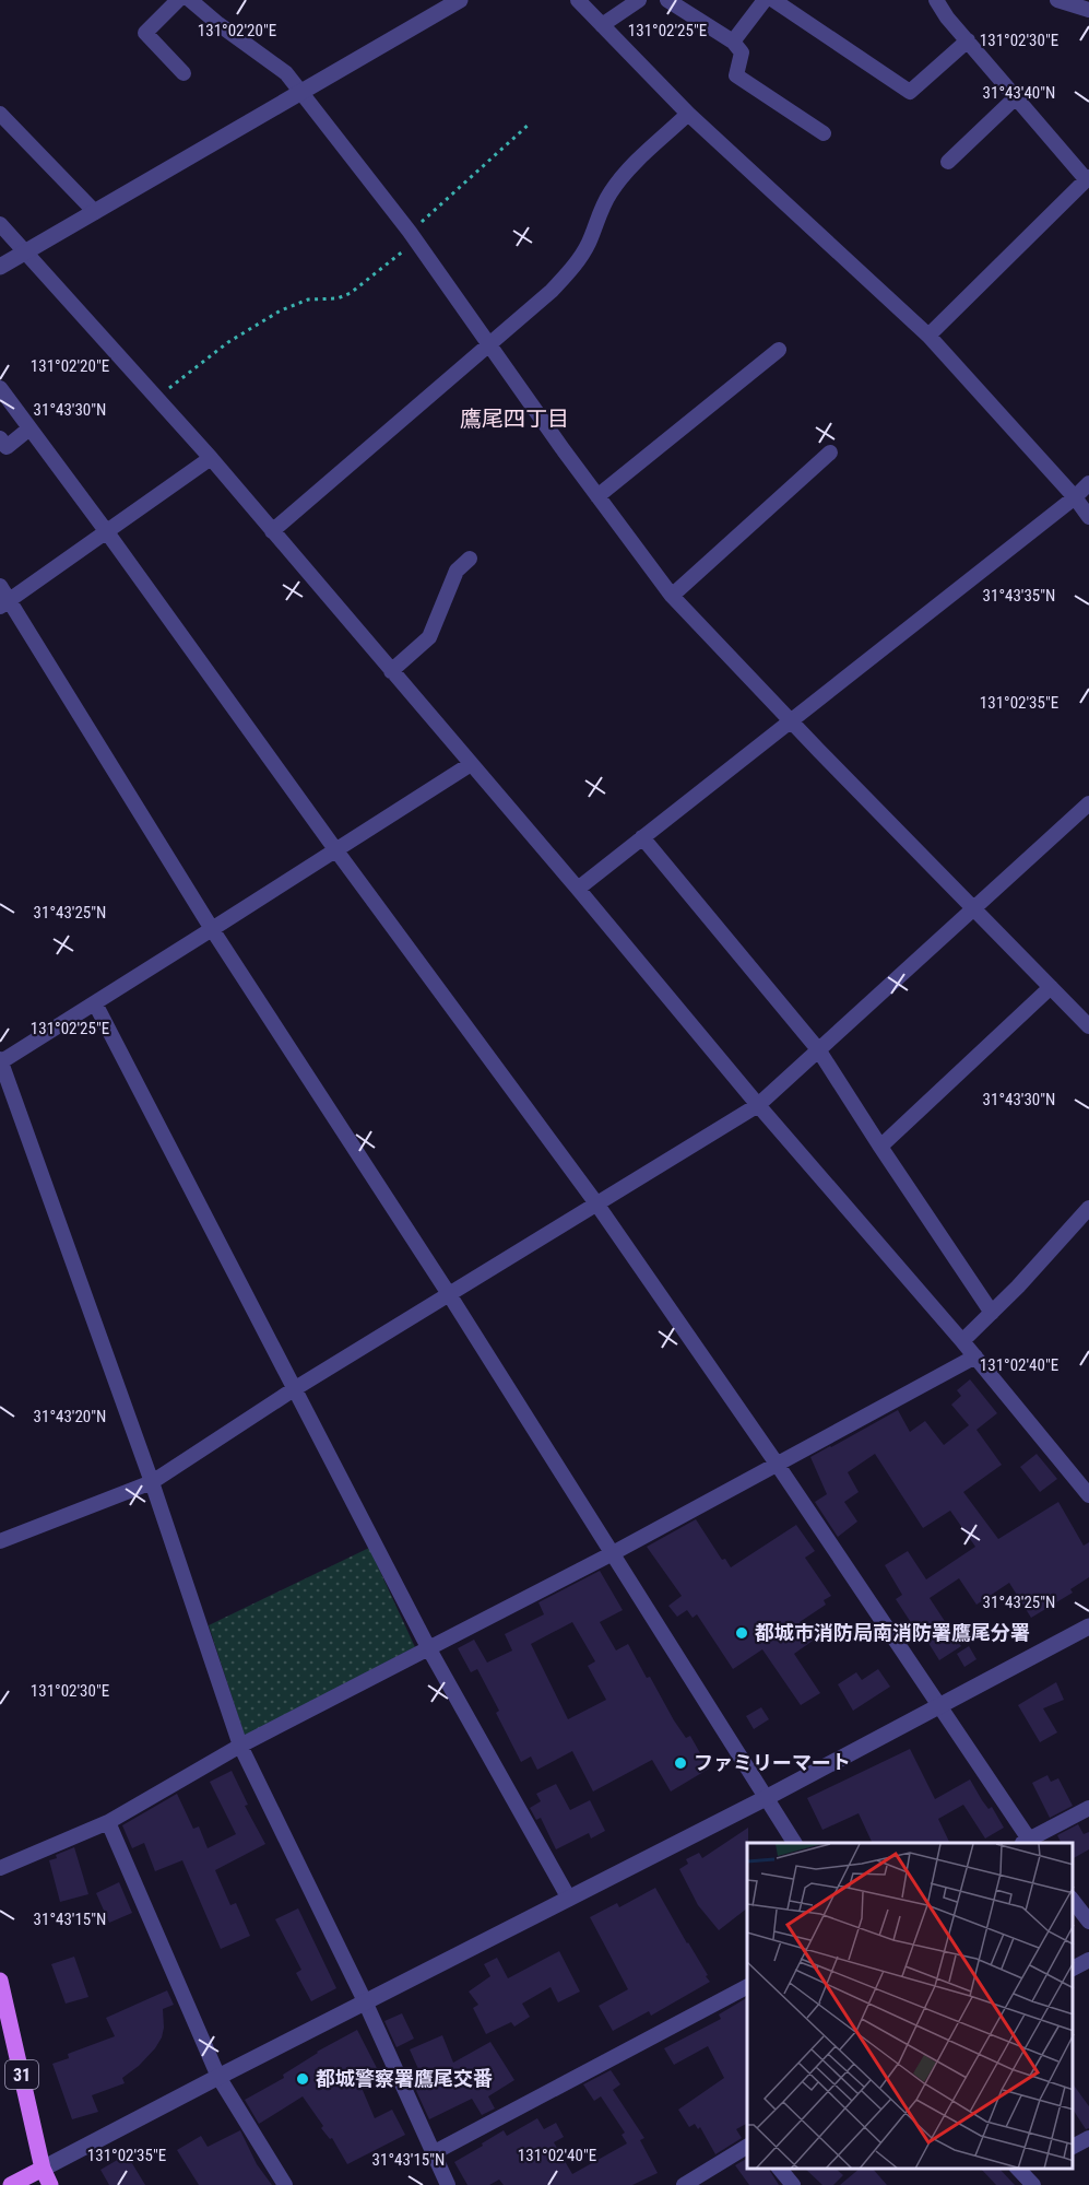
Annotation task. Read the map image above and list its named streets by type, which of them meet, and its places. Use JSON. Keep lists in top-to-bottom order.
{
  "streets": {
    "main road": ["31"]
  },
  "districts": ["鷹尾四丁目"],
  "places": ["都城市消防局南消防署鷹尾分署", "ファミリーマート", "都城警察署鷹尾交番"],
  "coordinates": [
    "131°02'20\"E",
    "131°02'25\"E",
    "131°02'30\"E",
    "31°43'40\"N",
    "31°43'30\"N",
    "31°43'35\"N",
    "131°02'35\"E",
    "31°43'25\"N",
    "131°02'40\"E",
    "31°43'20\"N",
    "31°43'15\"N"
  ]
}
